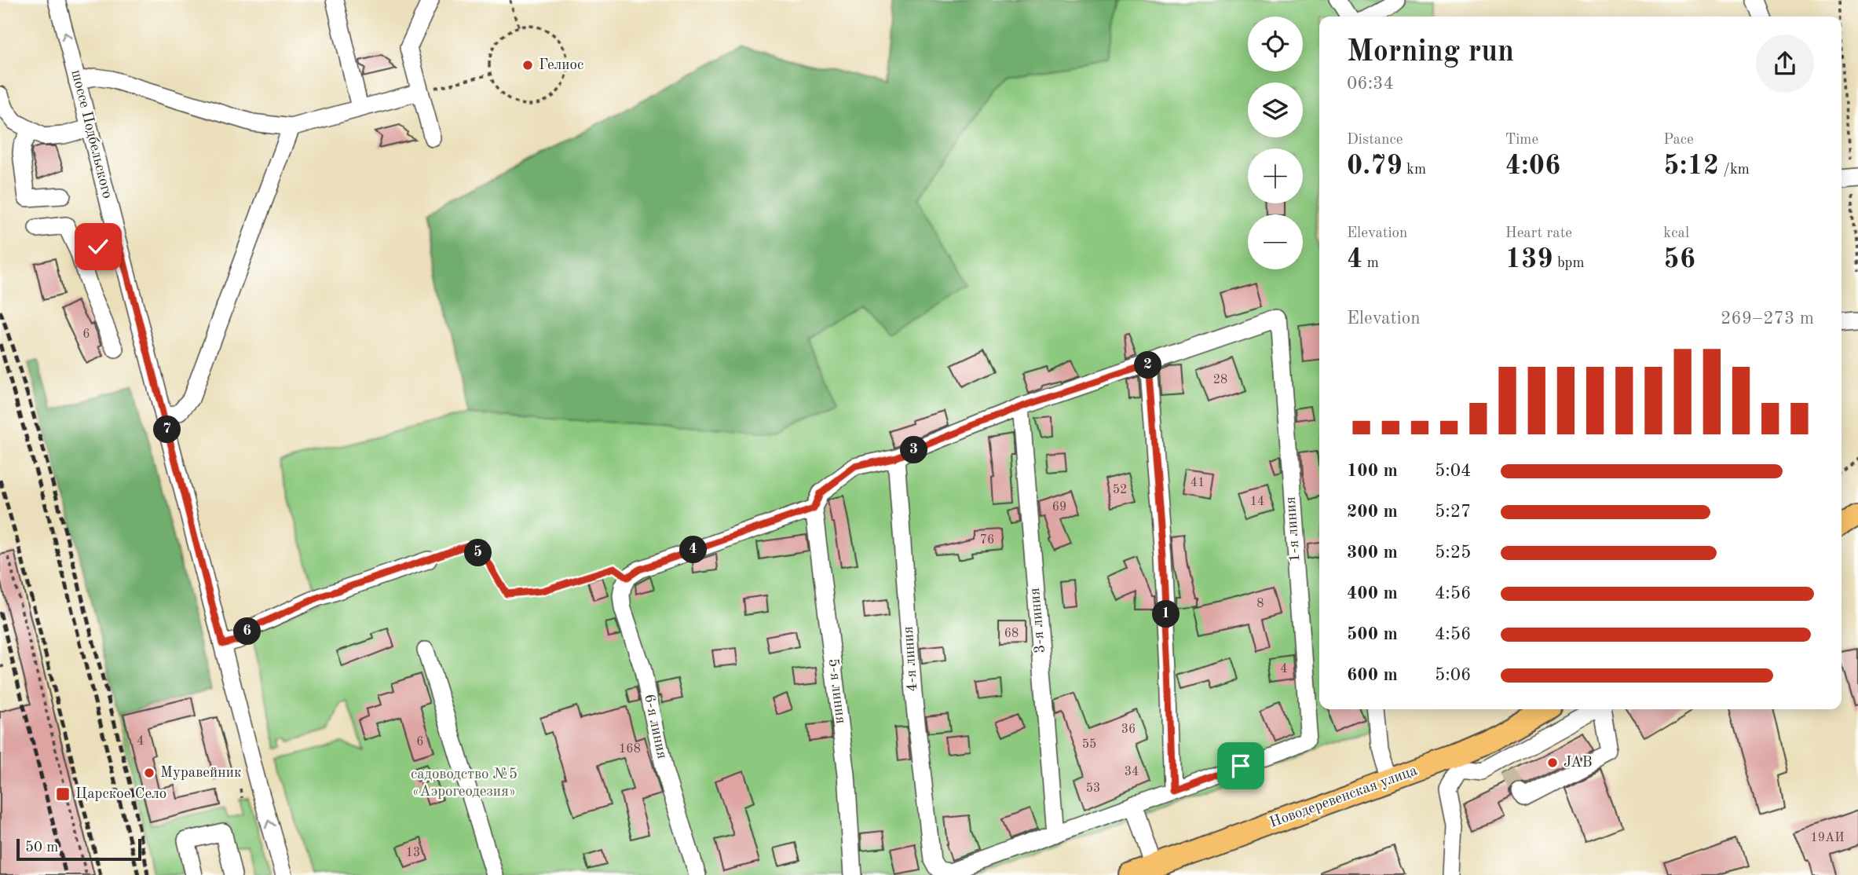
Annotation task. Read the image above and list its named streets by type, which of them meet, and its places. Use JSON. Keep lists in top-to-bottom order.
{
  "streets": {
    "main road": ["Новодеревенская улица"],
    "street": [
      "шоссе Подбельского",
      "1-я линия",
      "3-я линия",
      "4-я линия",
      "5-я линия",
      "6-я линия"
    ]
  },
  "crossings": [
    ["3-я линия", "4-я линия"]
  ],
  "one_way": ["шоссе Подбельского"],
  "parks": ["садоводство №5 «Аэрогеодезия»"],
  "places": {
    "other": ["Гелиос", "JAB", "Муравейник"],
    "transit": ["Царское Село"]
  },
  "house_numbers": [
    "6",
    "28",
    "41",
    "52",
    "14",
    "69",
    "76",
    "8",
    "68",
    "4",
    "36",
    "4",
    "6",
    "55",
    "168",
    "34",
    "53",
    "19АИ",
    "13"
  ],
  "scale_bar": "50 m",
  "page": {
    "map_buttons": ["+", "−"],
    "heading": ["Morning run", "06:34"],
    "stats": [
      ["Distance", "0.79 km"],
      ["Time", "4:06"],
      ["Pace", "5:12 /km"],
      ["Elevation", "4 m"],
      ["Heart rate", "139 bpm"],
      ["kcal", "56"]
    ],
    "chart": ["Elevation", "269–273 m"],
    "pins": [
      "2",
      "7",
      "3",
      "4",
      "5",
      "1",
      "6"
    ],
    "list": [
      {
        "name": "100 m",
        "note": "5:04"
      },
      {
        "name": "200 m",
        "note": "5:27"
      },
      {
        "name": "300 m",
        "note": "5:25"
      },
      {
        "name": "400 m",
        "note": "4:56"
      },
      {
        "name": "500 m",
        "note": "4:56"
      },
      {
        "name": "600 m",
        "note": "5:06"
      }
    ],
    "scale": "50 m"
  }
}
